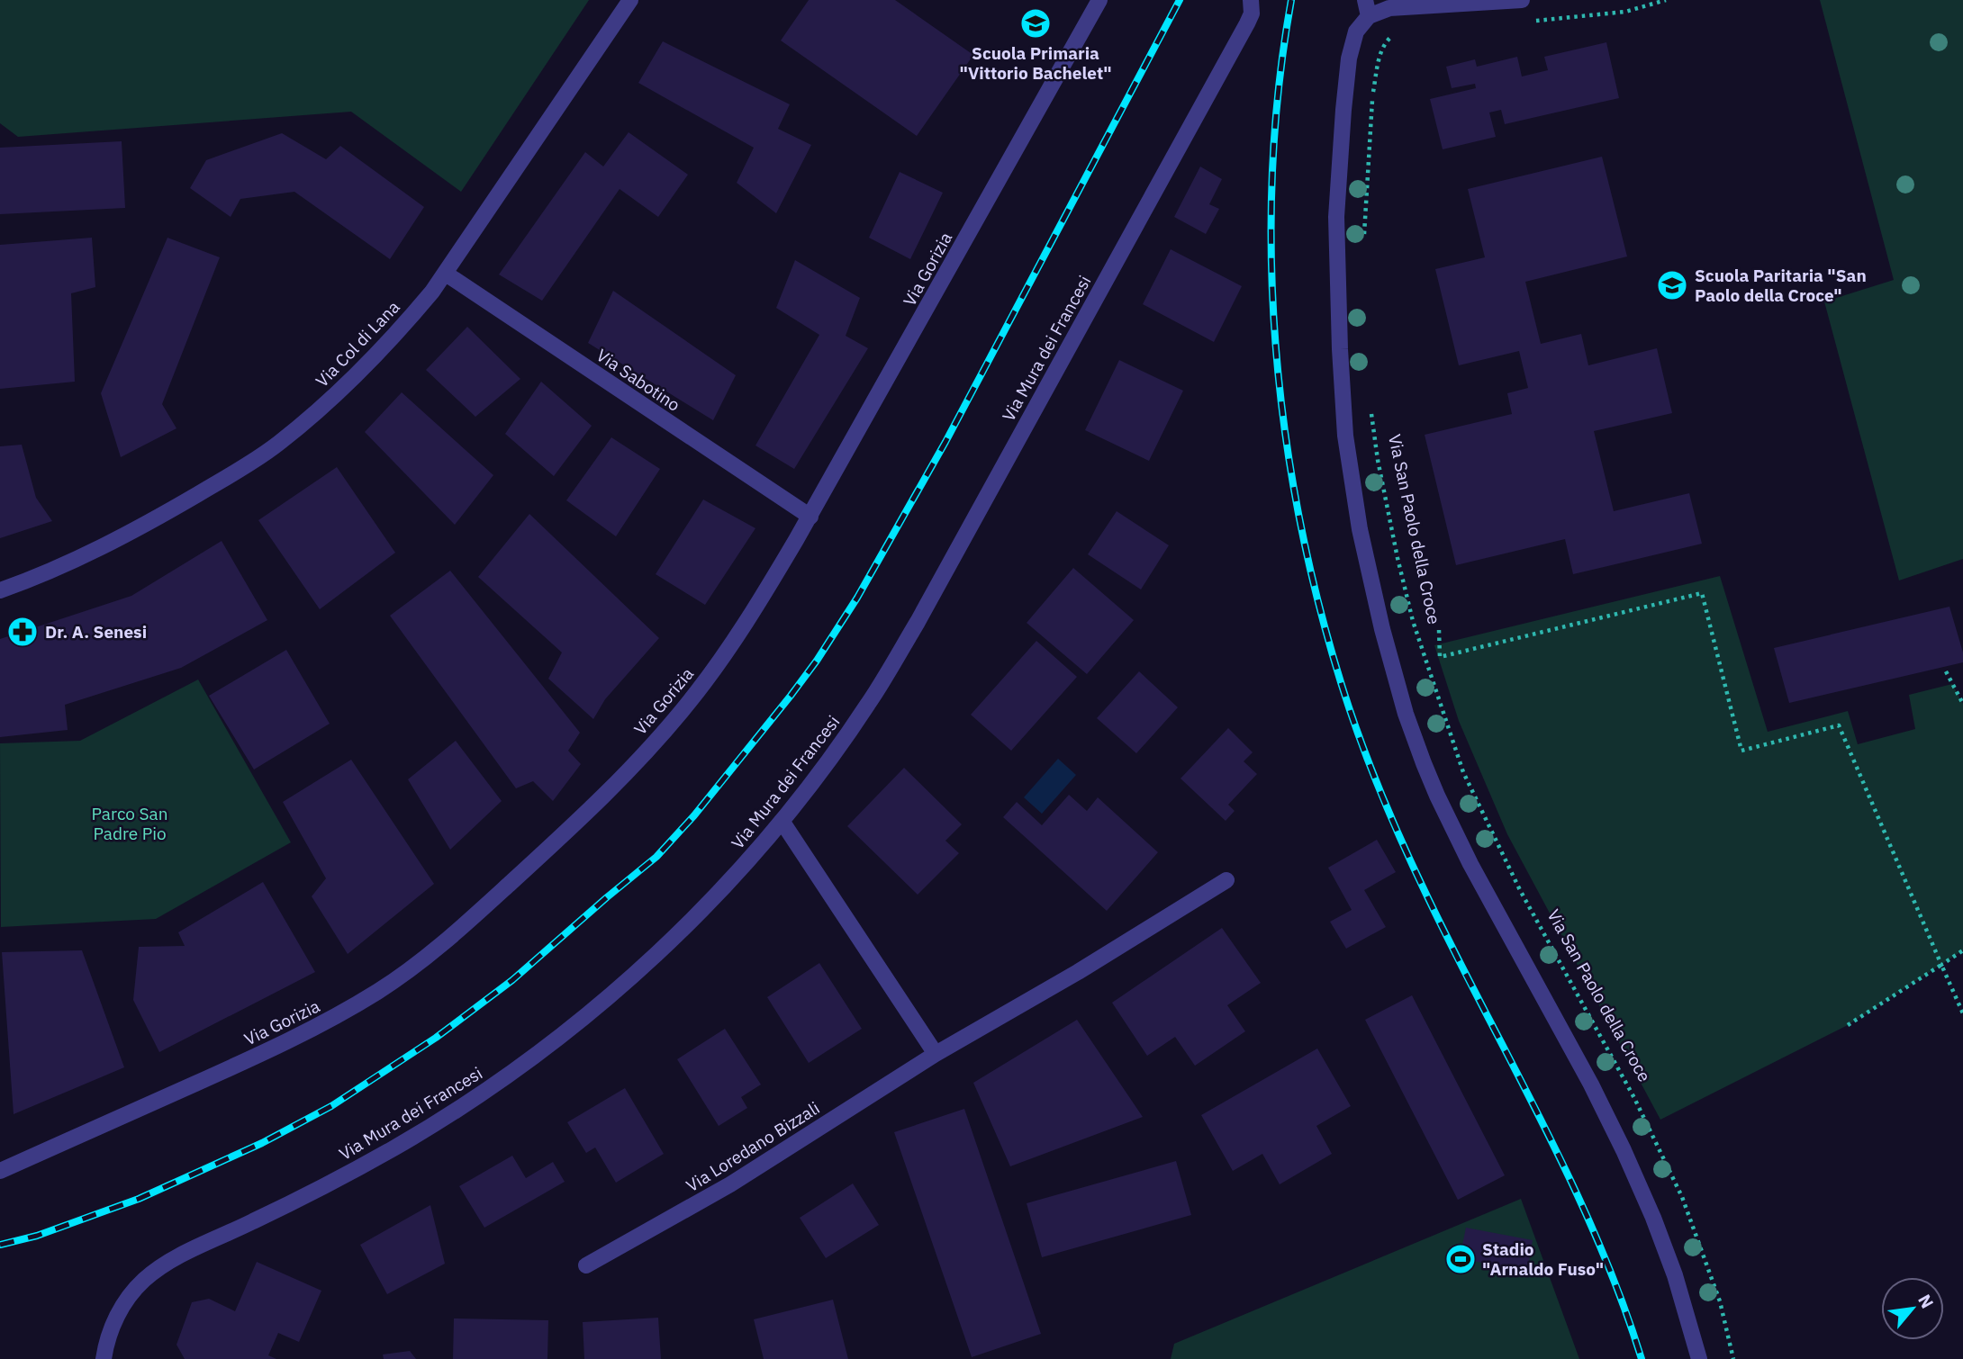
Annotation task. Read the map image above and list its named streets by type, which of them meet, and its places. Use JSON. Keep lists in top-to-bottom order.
{
  "streets": {
    "street": [
      "Via Gorizia",
      "Via Col di Lana",
      "Via Mura dei Francesi",
      "Via Sabotino",
      "Via Loredano Bizzali"
    ],
    "path": ["Via San Paolo della Croce"]
  },
  "crossings": [
    ["Via Gorizia", "Via Sabotino"],
    ["Via Col di Lana", "Via Sabotino"]
  ],
  "parks": ["Parco San Padre Pio"],
  "places": {
    "school or university": ["Scuola Primaria \"Vittorio Bachelet\"", "Scuola Paritaria \"San Paolo della Croce\""],
    "pharmacy": ["Dr. A. Senesi"],
    "sports": ["Stadio \"Arnaldo Fuso\""]
  },
  "north": "top right"
}
